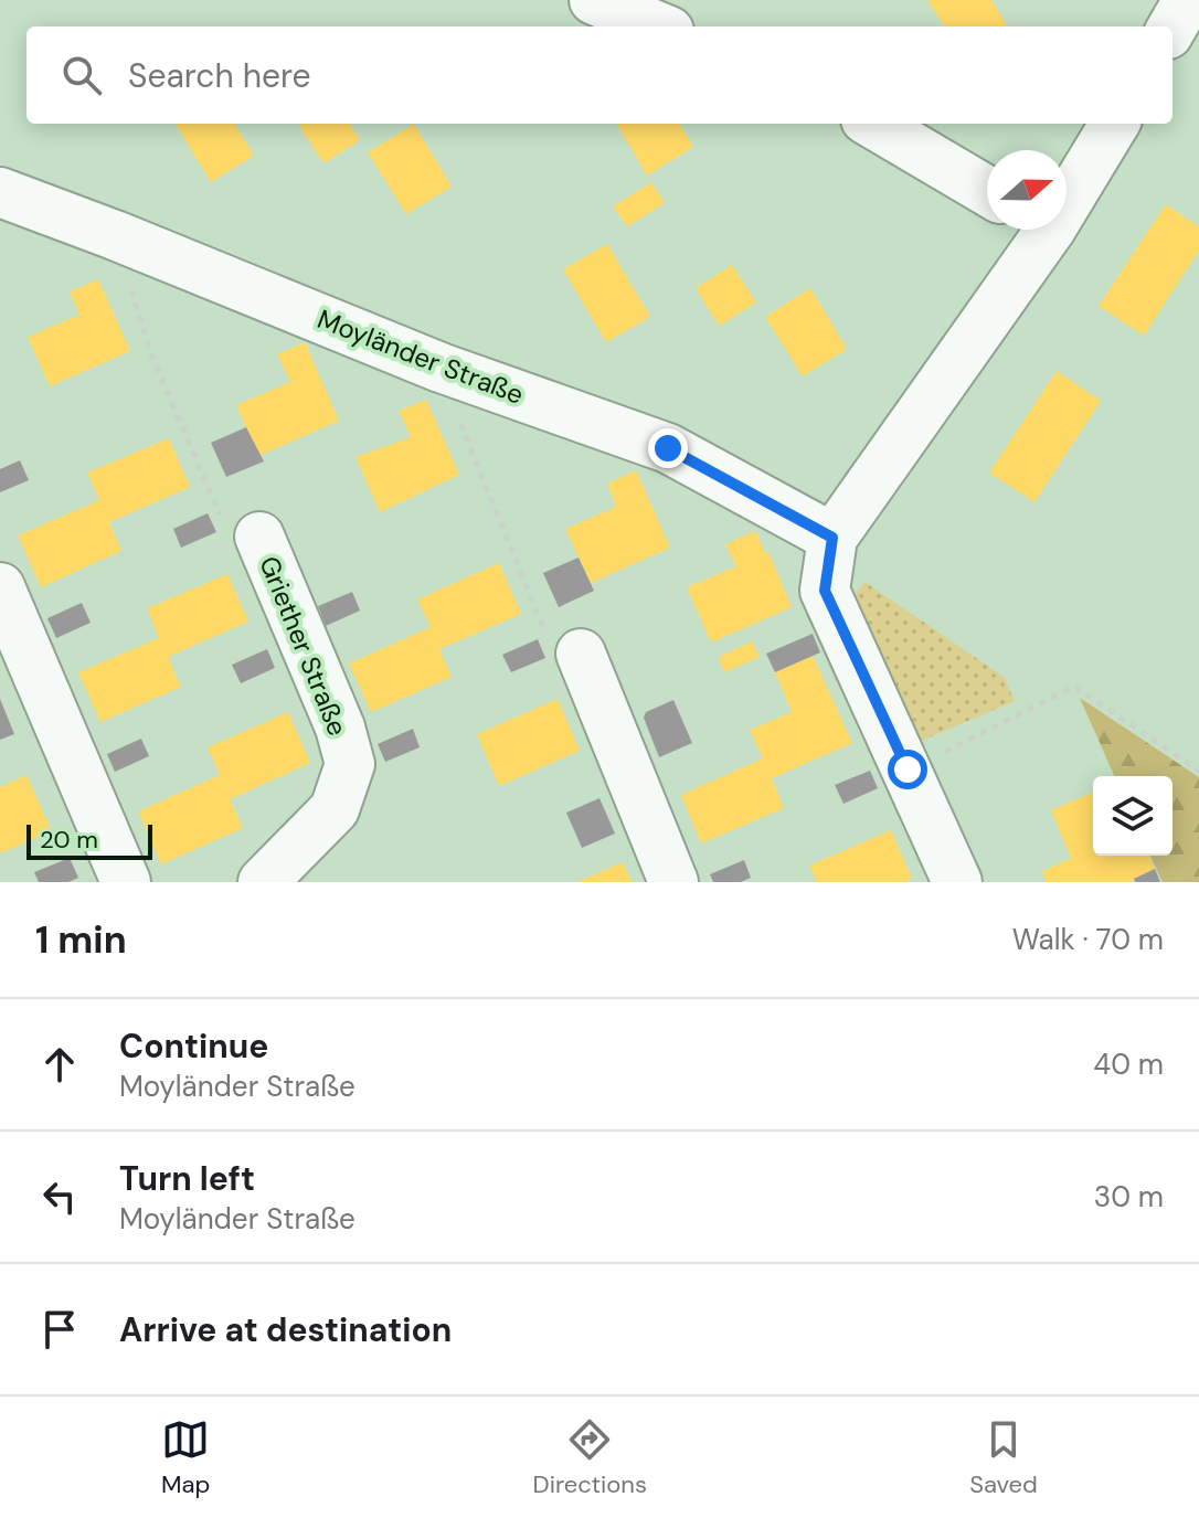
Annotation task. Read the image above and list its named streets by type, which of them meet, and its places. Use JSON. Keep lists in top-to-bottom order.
{
  "streets": {
    "street": ["Moyländer Straße", "Griether Straße"]
  },
  "scale_bar": "20 m",
  "north": "right",
  "page": {
    "search": "Search here",
    "scale": "20 m",
    "heading": ["1 min", "Walk · 70 m"],
    "list": [
      ["Continue", "Moyländer Straße", "40 m"],
      ["Turn left", "Moyländer Straße", "30 m"],
      "Arrive at destination"
    ],
    "nav": ["Map", "Directions", "Saved"]
  }
}
